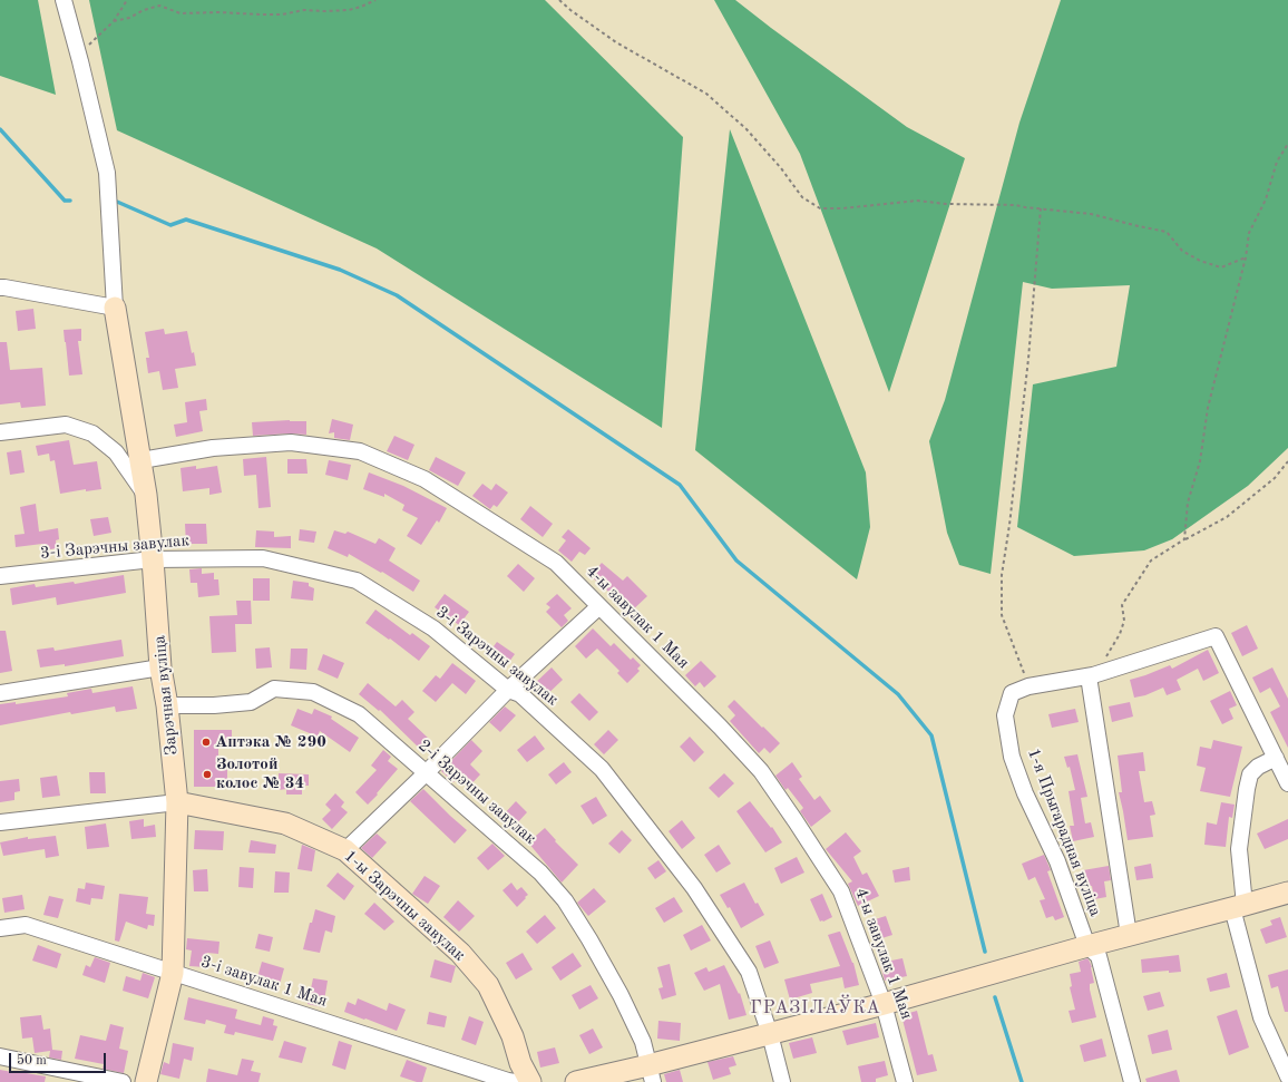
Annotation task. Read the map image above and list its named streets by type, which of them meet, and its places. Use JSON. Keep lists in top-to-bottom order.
{
  "streets": {
    "street": [
      "3-і Зарэчны завулак",
      "4-ы завулак 1 Мая",
      "Зарэчная вуліца",
      "2-і Зарэчны завулак",
      "1-я Прыгарадная вуліца",
      "1-ы Зарэчны завулак",
      "3-і завулак 1 Мая"
    ]
  },
  "crossings": [
    ["3-і Зарэчны завулак", "Зарэчная вуліца"],
    ["4-ы завулак 1 Мая", "Зарэчная вуліца"],
    ["Зарэчная вуліца", "2-і Зарэчны завулак"],
    ["Зарэчная вуліца", "1-ы Зарэчны завулак"],
    ["Зарэчная вуліца", "3-і завулак 1 Мая"]
  ],
  "districts": ["ГРАЗІЛАЎКА"],
  "places": ["Аптэка № 290", "Золотой колос № 34"],
  "scale_bar": "50 m"
}
